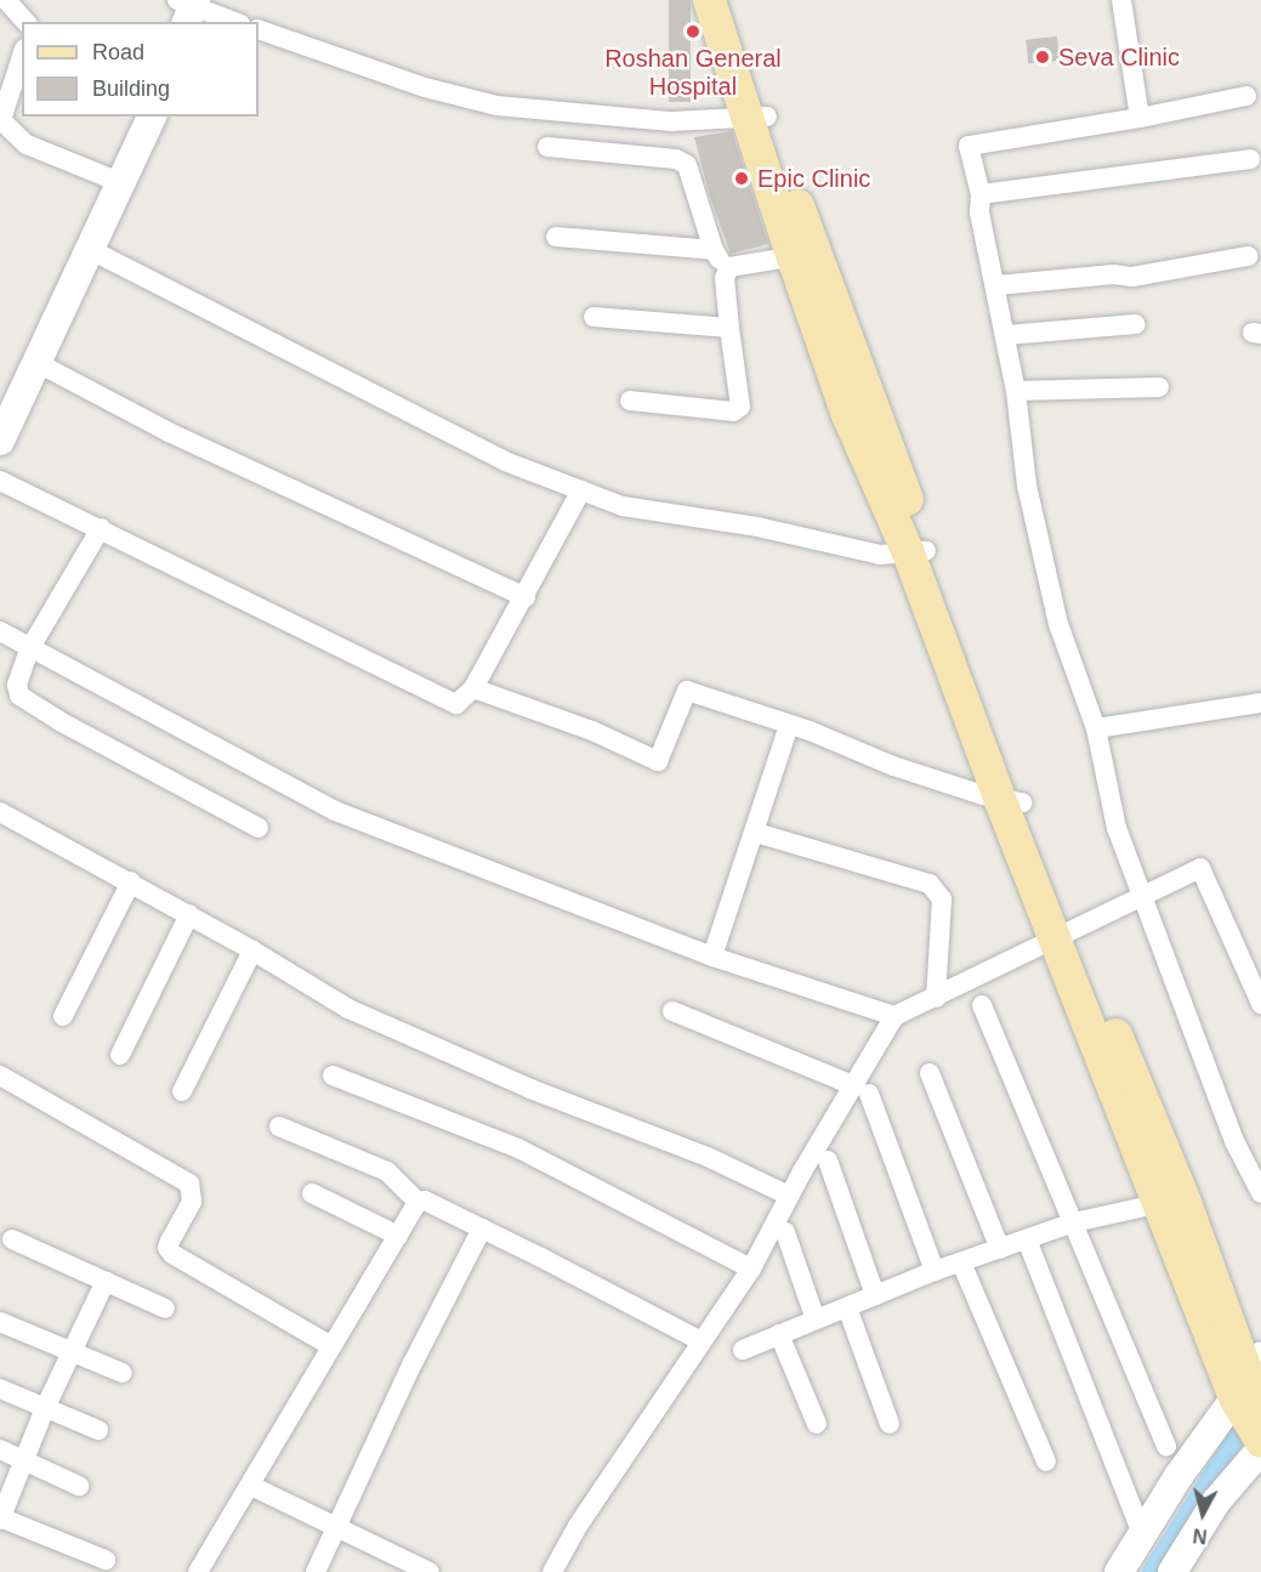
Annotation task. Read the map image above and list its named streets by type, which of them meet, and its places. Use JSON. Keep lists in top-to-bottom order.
{
  "places": ["Roshan General Hospital", "Seva Clinic", "Epic Clinic"],
  "legend": ["Road", "Building"],
  "north": "bottom"
}
